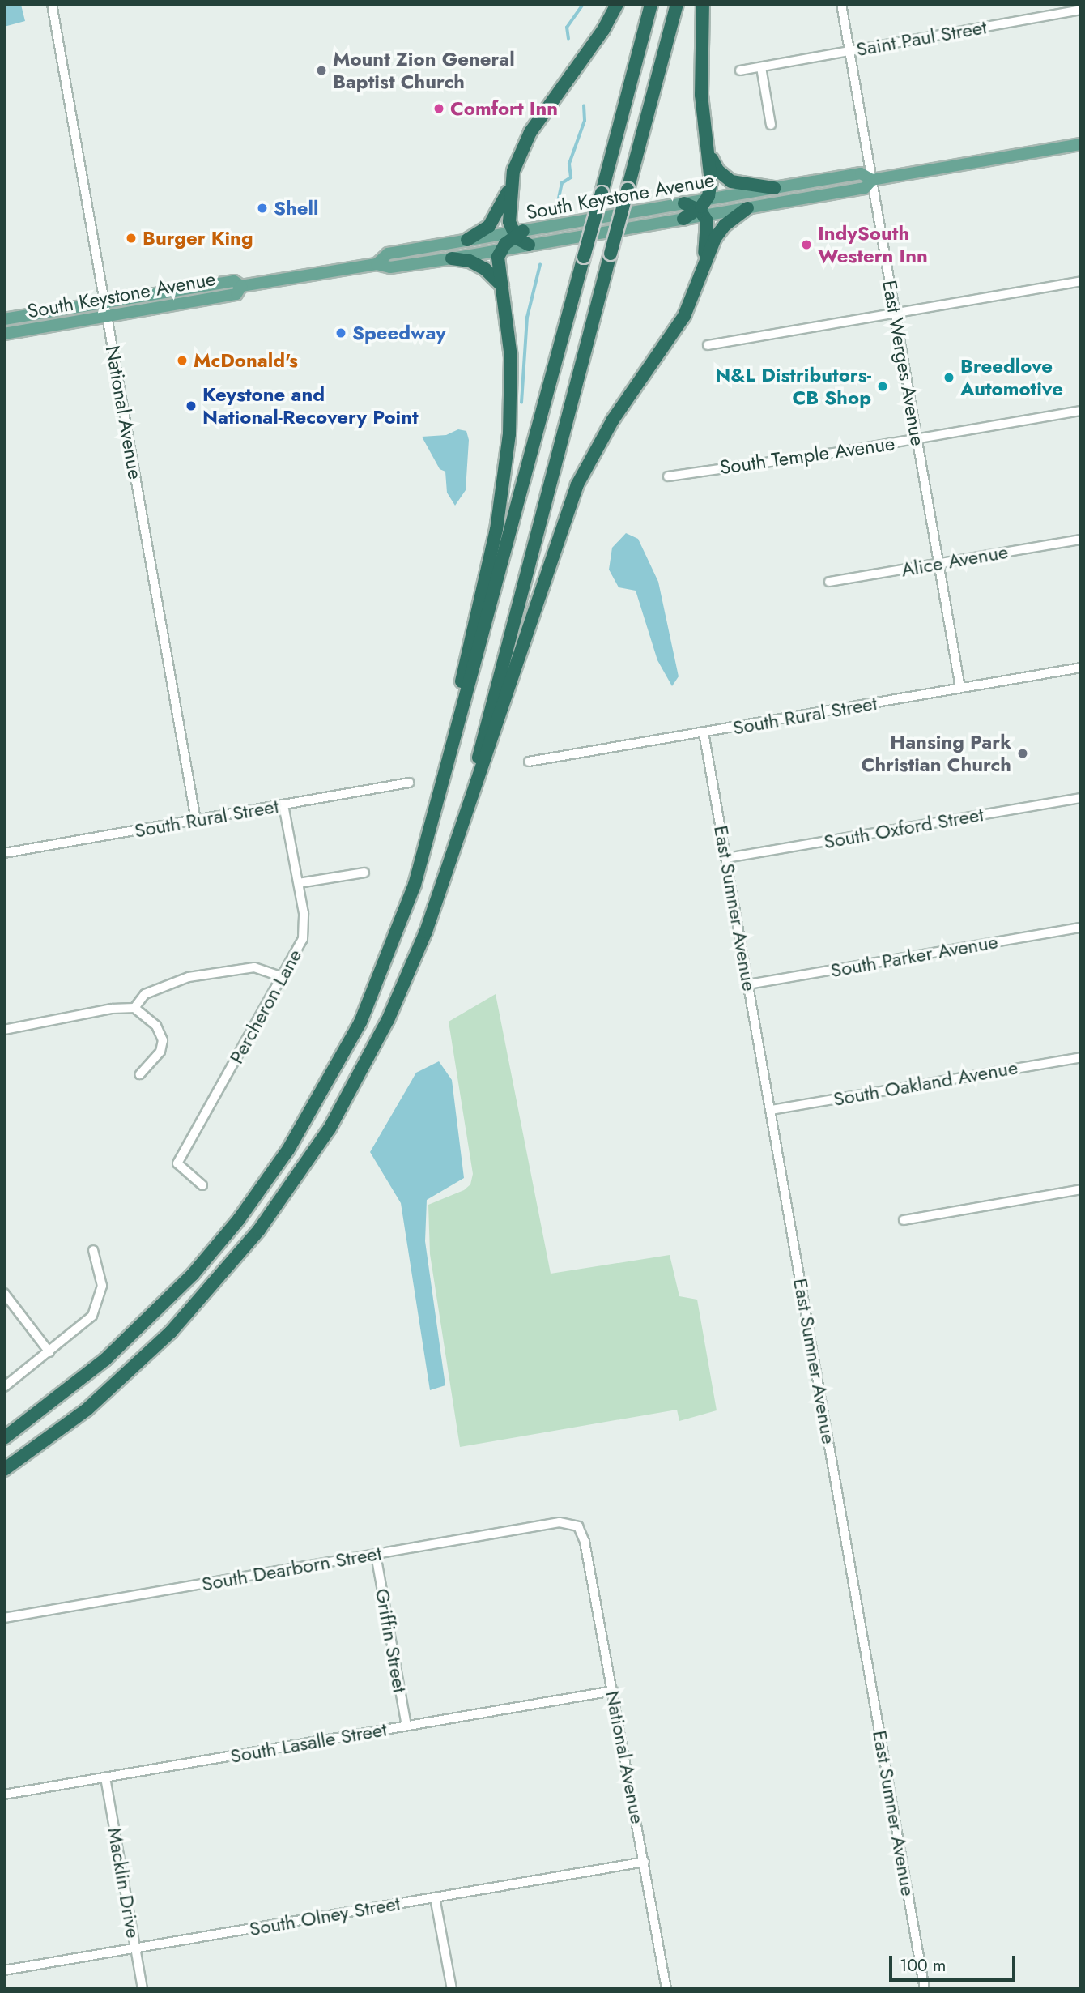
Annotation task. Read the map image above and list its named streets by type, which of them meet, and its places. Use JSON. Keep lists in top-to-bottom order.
{
  "streets": {
    "main road": ["South Keystone Avenue"],
    "street": [
      "Saint Paul Street",
      "East Werges Avenue",
      "National Avenue",
      "South Temple Avenue",
      "Alice Avenue",
      "South Rural Street",
      "South Oxford Street",
      "East Sumner Avenue",
      "South Parker Avenue",
      "Percheron Lane",
      "South Oakland Avenue",
      "South Dearborn Street",
      "Griffin Street",
      "South Lasalle Street",
      "Macklin Drive",
      "South Olney Street"
    ]
  },
  "crossings": [
    ["Saint Paul Street", "East Werges Avenue"],
    ["South Keystone Avenue", "East Werges Avenue"],
    ["South Keystone Avenue", "National Avenue"],
    ["East Werges Avenue", "South Temple Avenue"],
    ["East Werges Avenue", "Alice Avenue"],
    ["East Werges Avenue", "South Rural Street"],
    ["National Avenue", "South Rural Street"],
    ["National Avenue", "South Dearborn Street"],
    ["National Avenue", "South Lasalle Street"],
    ["National Avenue", "South Olney Street"],
    ["South Rural Street", "East Sumner Avenue"],
    ["South Rural Street", "Percheron Lane"],
    ["South Oxford Street", "East Sumner Avenue"],
    ["East Sumner Avenue", "South Parker Avenue"],
    ["East Sumner Avenue", "South Oakland Avenue"],
    ["South Dearborn Street", "Griffin Street"],
    ["Griffin Street", "South Lasalle Street"],
    ["South Lasalle Street", "Macklin Drive"],
    ["Macklin Drive", "South Olney Street"]
  ],
  "places": [
    "Mount Zion General Baptist Church",
    "Comfort Inn",
    "Shell",
    "Burger King",
    "IndySouth Western Inn",
    "Speedway",
    "McDonald's",
    "Breedlove Automotive",
    "N&L Distributors- CB Shop",
    "Keystone and National-Recovery Point",
    "Hansing Park Christian Church"
  ],
  "scale_bar": "100 m"
}
